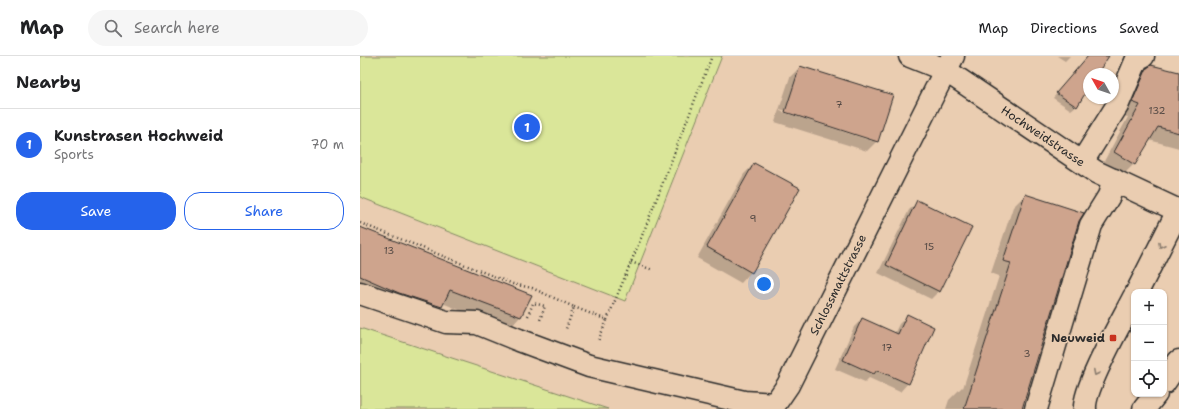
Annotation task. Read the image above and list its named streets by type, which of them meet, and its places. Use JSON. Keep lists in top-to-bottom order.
{
  "streets": {
    "street": ["Hochweidstrasse", "Schlossmattstrasse"]
  },
  "crossings": [
    ["Hochweidstrasse", "Schlossmattstrasse"]
  ],
  "places": {
    "transit": ["Neuweid"]
  },
  "house_numbers": [
    "7",
    "132",
    "9",
    "15",
    "13",
    "17",
    "3"
  ],
  "north": "top left",
  "page": {
    "header": "Map",
    "search": "Search here",
    "nav": ["Map", "Directions", "Saved"],
    "heading": "Nearby",
    "list": [
      {
        "mark": "1",
        "name": "Kunstrasen Hochweid",
        "note": "Sports",
        "value": "70 m"
      }
    ],
    "pins": "1",
    "buttons": ["Save", "Share"],
    "map_buttons": ["+", "−"]
  }
}
